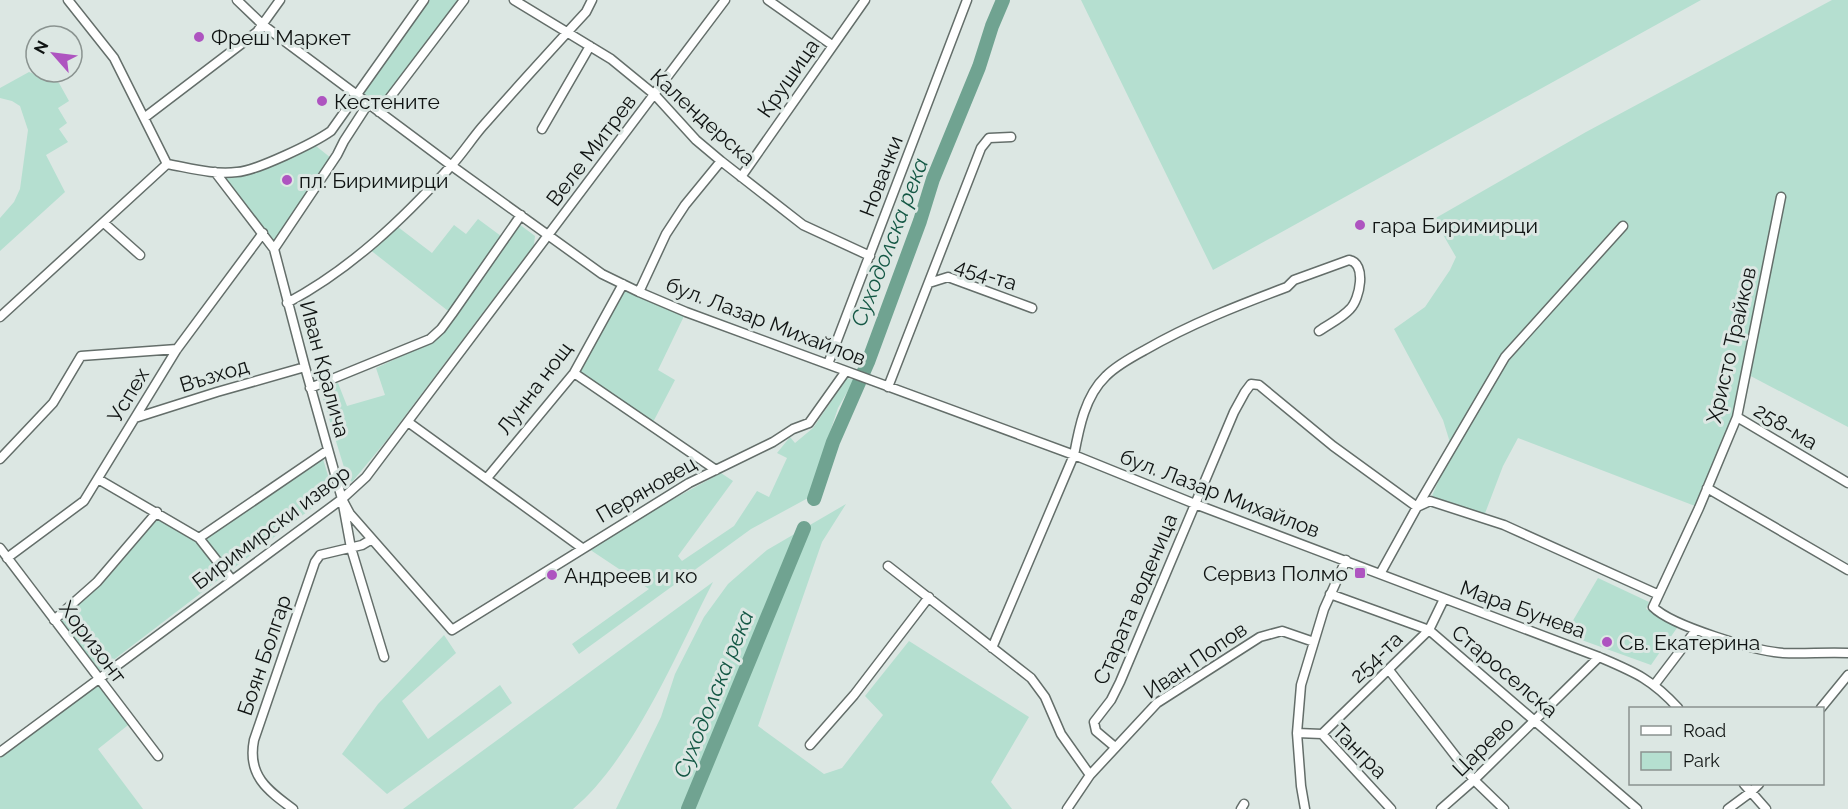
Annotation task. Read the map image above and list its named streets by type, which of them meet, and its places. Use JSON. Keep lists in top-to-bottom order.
{
  "streets": {
    "street": [
      "Крушица",
      "Календерска",
      "Веле Митрев",
      "Новачки",
      "454-та",
      "бул. Лазар Михайлов",
      "Христо Трайков",
      "Иван Кралича",
      "Възход",
      "Лунна нощ",
      "Успех",
      "258-ма",
      "Перяновец",
      "Биримирски извор",
      "Старата воденица",
      "Мара Бунева",
      "Хоризонт",
      "Боян Болгар",
      "254-та",
      "Иван Попов",
      "Староселска",
      "Царево",
      "Тангра"
    ]
  },
  "crossings": [
    ["Крушица", "Календерска"],
    ["Календерска", "Веле Митрев"],
    ["Календерска", "Новачки"],
    ["Веле Митрев", "бул. Лазар Михайлов"],
    ["Веле Митрев", "Биримирски извор"],
    ["Новачки", "бул. Лазар Михайлов"],
    ["бул. Лазар Михайлов", "Лунна нощ"],
    ["бул. Лазар Михайлов", "Перяновец"],
    ["бул. Лазар Михайлов", "Биримирски извор"],
    ["бул. Лазар Михайлов", "Старата воденица"],
    ["бул. Лазар Михайлов", "Мара Бунева"],
    ["Христо Трайков", "258-ма"],
    ["Иван Кралича", "Възход"],
    ["Иван Кралича", "Перяновец"],
    ["Иван Кралича", "Биримирски извор"],
    ["Иван Кралича", "Боян Болгар"],
    ["Възход", "Успех"],
    ["Успех", "Биримирски извор"],
    ["Успех", "Хоризонт"],
    ["Биримирски извор", "Хоризонт"],
    ["Старата воденица", "Иван Попов"],
    ["Мара Бунева", "254-та"],
    ["Мара Бунева", "Царево"],
    ["254-та", "Староселска"],
    ["254-та", "Тангра"],
    ["Староселска", "Царево"]
  ],
  "water": ["Суходолска река"],
  "places": {
    "other": [
      "Фреш Маркет",
      "Кестените",
      "пл. Биримирци",
      "гара Биримирци",
      "Андреев и ко",
      "Св. Екатерина"
    ],
    "transit": ["Сервиз Полмо"]
  },
  "legend": ["Road", "Park"],
  "north": "top left"
}
